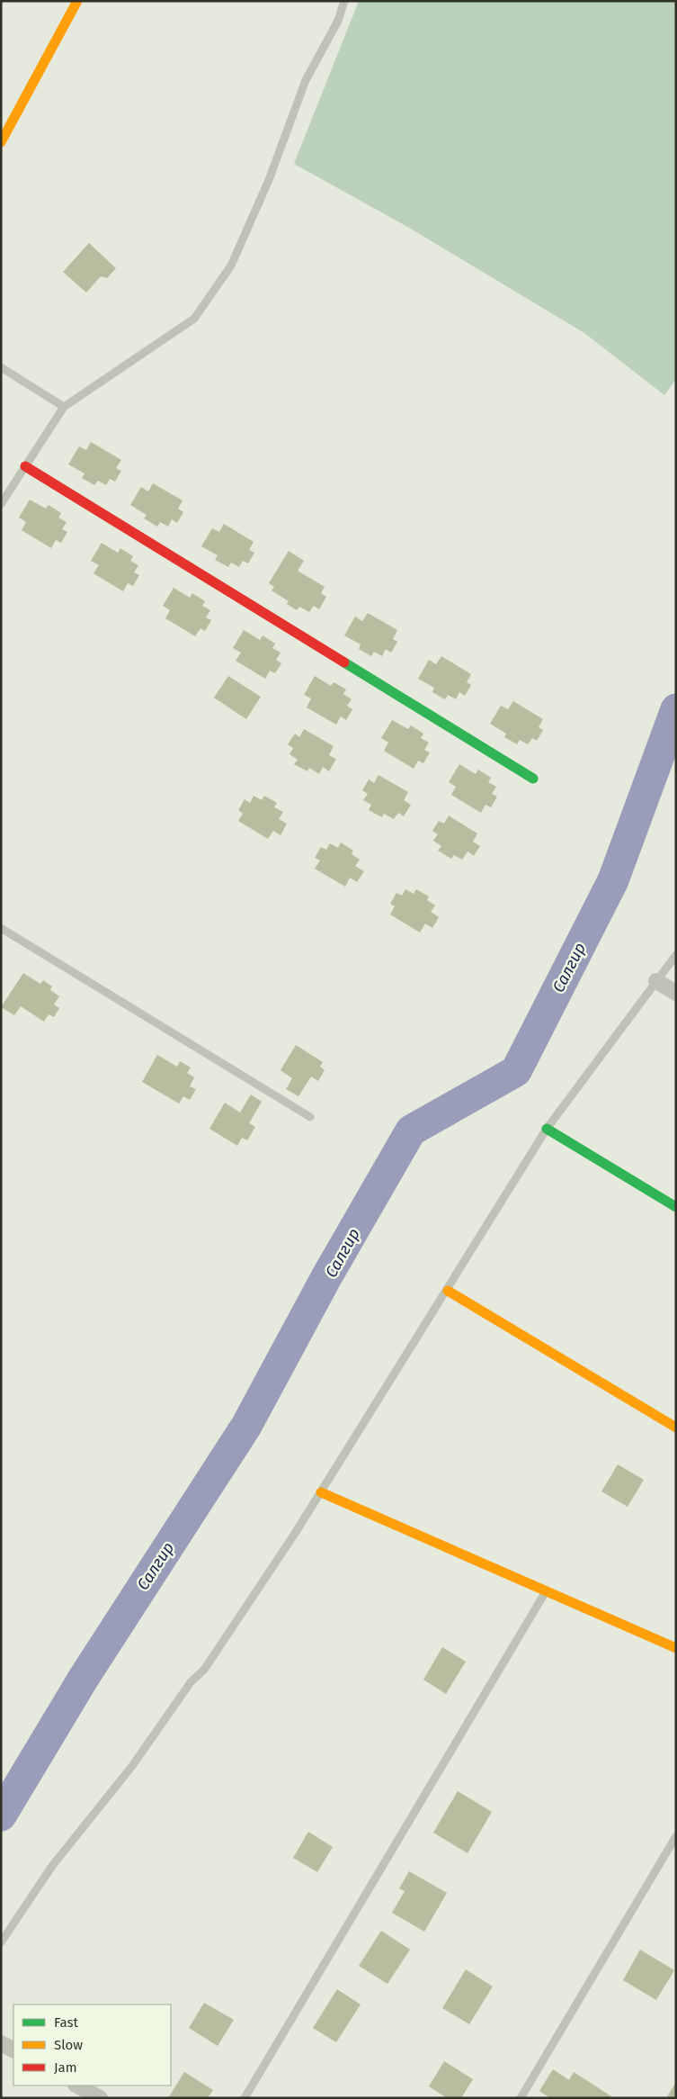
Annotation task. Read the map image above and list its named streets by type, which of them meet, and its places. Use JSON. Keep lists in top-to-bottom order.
{
  "water": ["Салгир"],
  "legend": ["Fast", "Slow", "Jam"]
}
